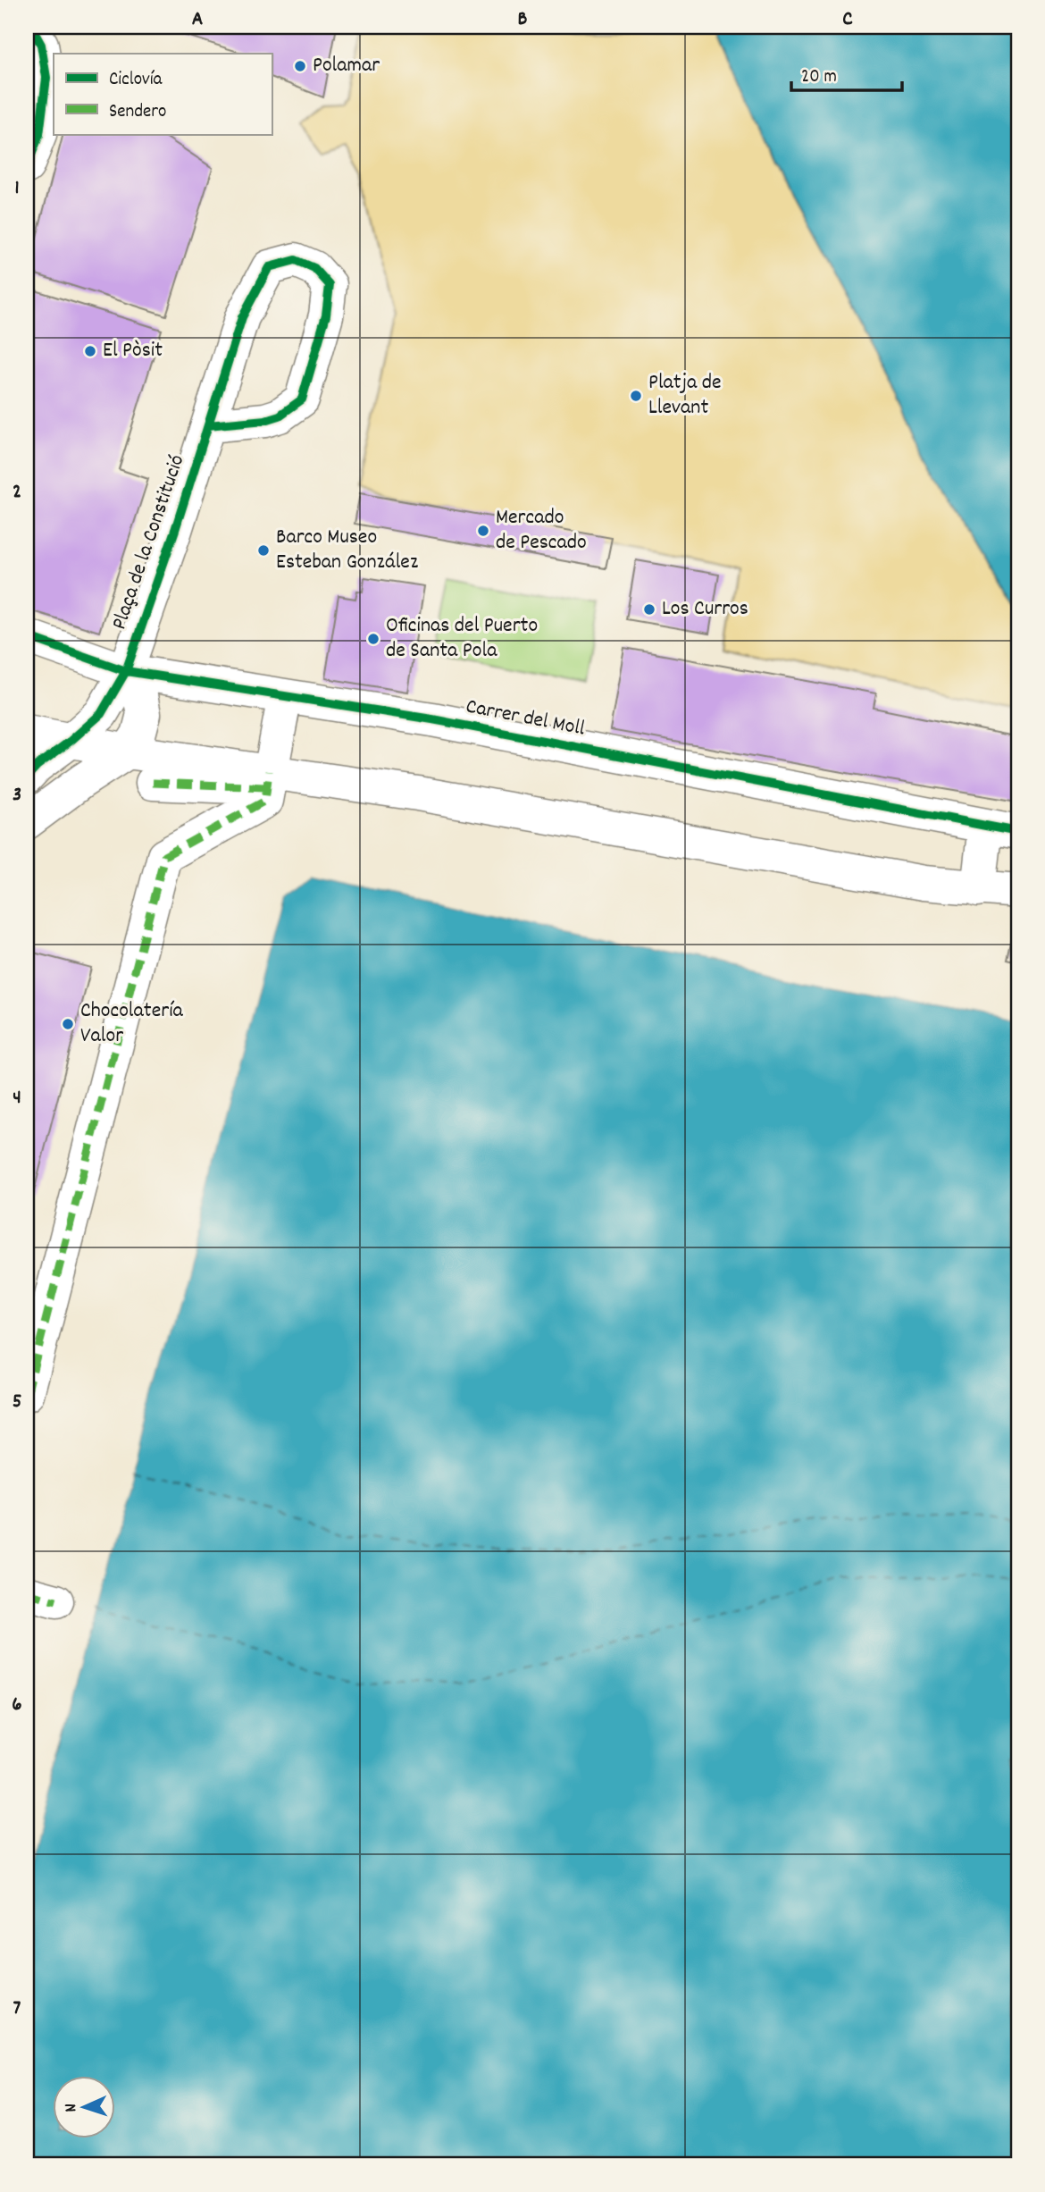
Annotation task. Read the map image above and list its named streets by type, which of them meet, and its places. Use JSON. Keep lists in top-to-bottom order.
{
  "streets": {
    "street": ["Plaça de la Constitució", "Carrer del Moll"]
  },
  "crossings": [
    ["Plaça de la Constitució", "Carrer del Moll"]
  ],
  "places": [
    "Polamar",
    "El Pòsit",
    "Platja de Llevant",
    "Mercado de Pescado",
    "Barco Museo Esteban González",
    "Los Curros",
    "Oficinas del Puerto de Santa Pola",
    "Chocolatería Valor"
  ],
  "legend": ["Ciclovía", "Sendero"],
  "scale_bar": "20 m",
  "north": "left",
  "grid": {
    "columns": ["A", "B", "C"],
    "rows": [
      "1",
      "2",
      "3",
      "4",
      "5",
      "6",
      "7"
    ]
  }
}
